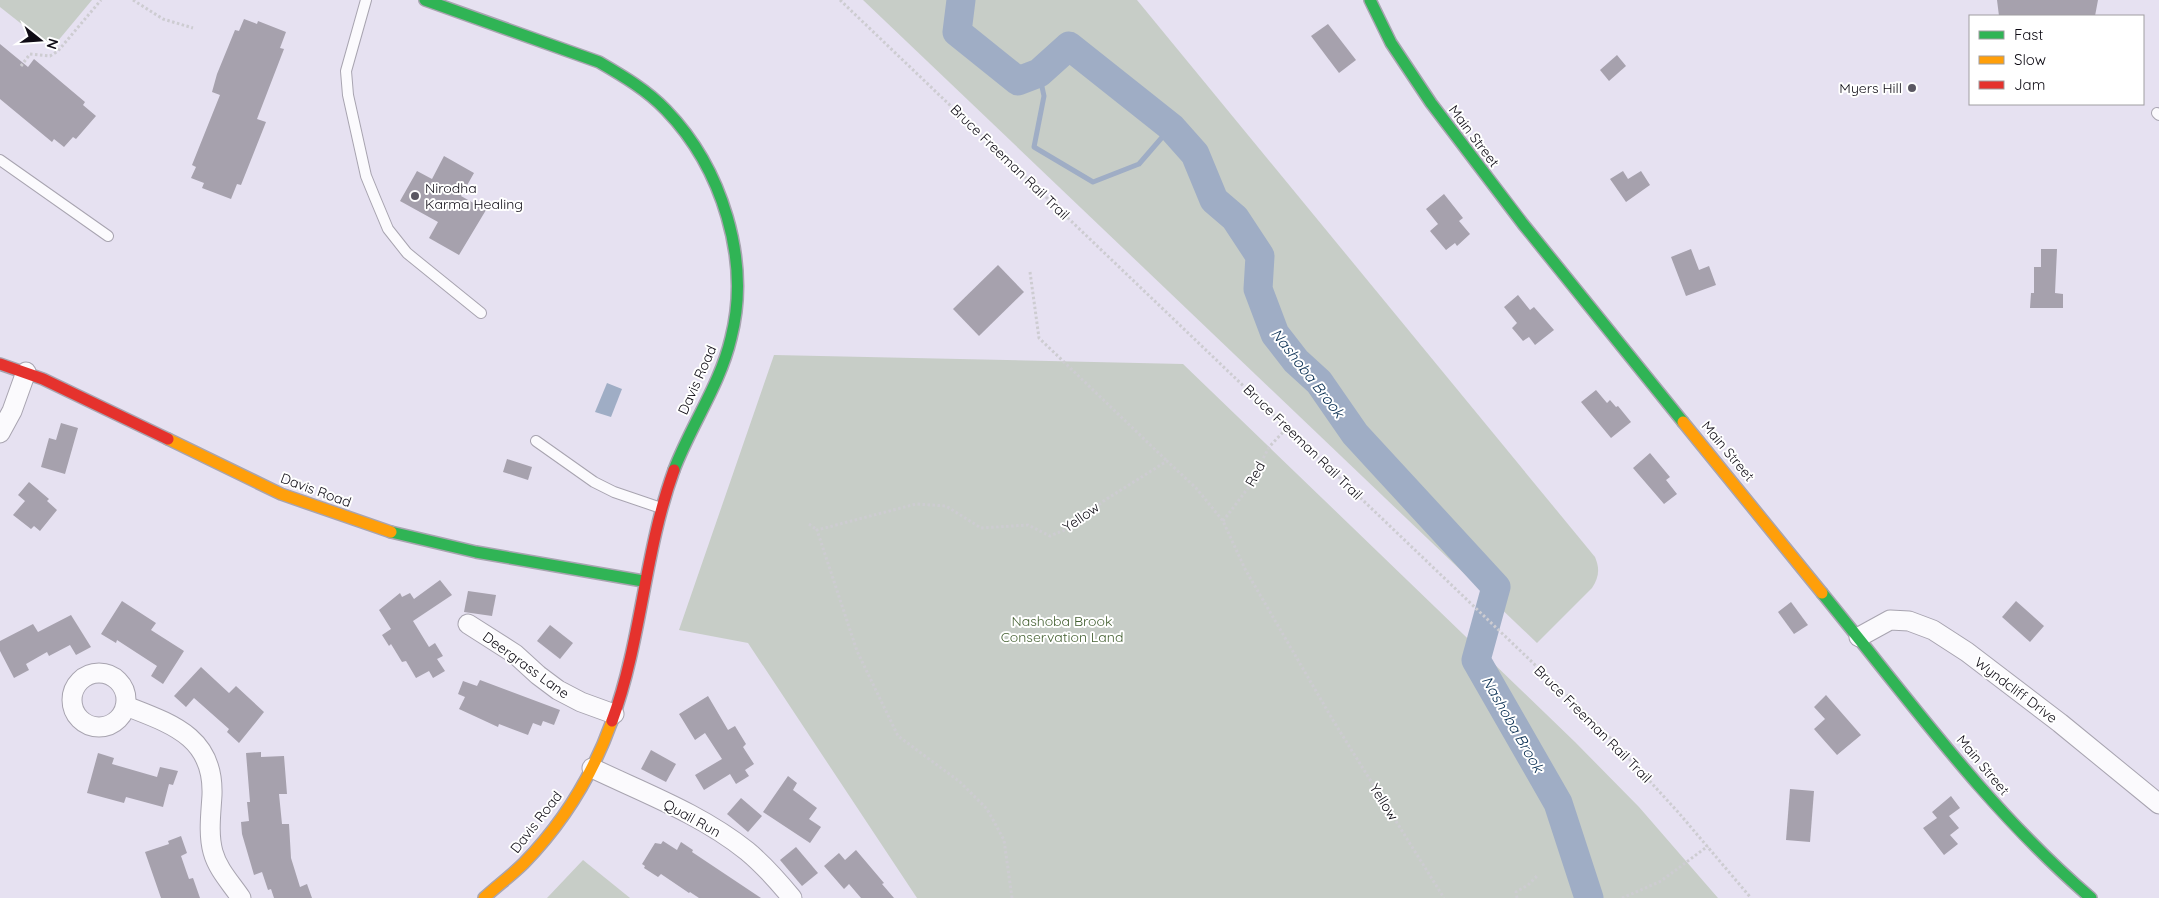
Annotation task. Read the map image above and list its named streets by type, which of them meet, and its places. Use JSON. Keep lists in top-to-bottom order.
{
  "streets": {
    "street": [
      "Main Street",
      "Davis Road",
      "Deergrass Lane",
      "Wyndcliff Drive",
      "Quail Run"
    ],
    "path": ["Bruce Freeman Rail Trail", "Red", "Yellow"]
  },
  "crossings": [
    ["Main Street", "Wyndcliff Drive"],
    ["Bruce Freeman Rail Trail", "Red"],
    ["Davis Road", "Deergrass Lane"],
    ["Davis Road", "Quail Run"],
    ["Red", "Yellow"]
  ],
  "water": ["Nashoba Brook"],
  "parks": ["Nashoba Brook Conservation Land"],
  "places": ["Myers Hill", "Nirodha Karma Healing"],
  "legend": ["Fast", "Slow", "Jam"],
  "north": "right"
}
